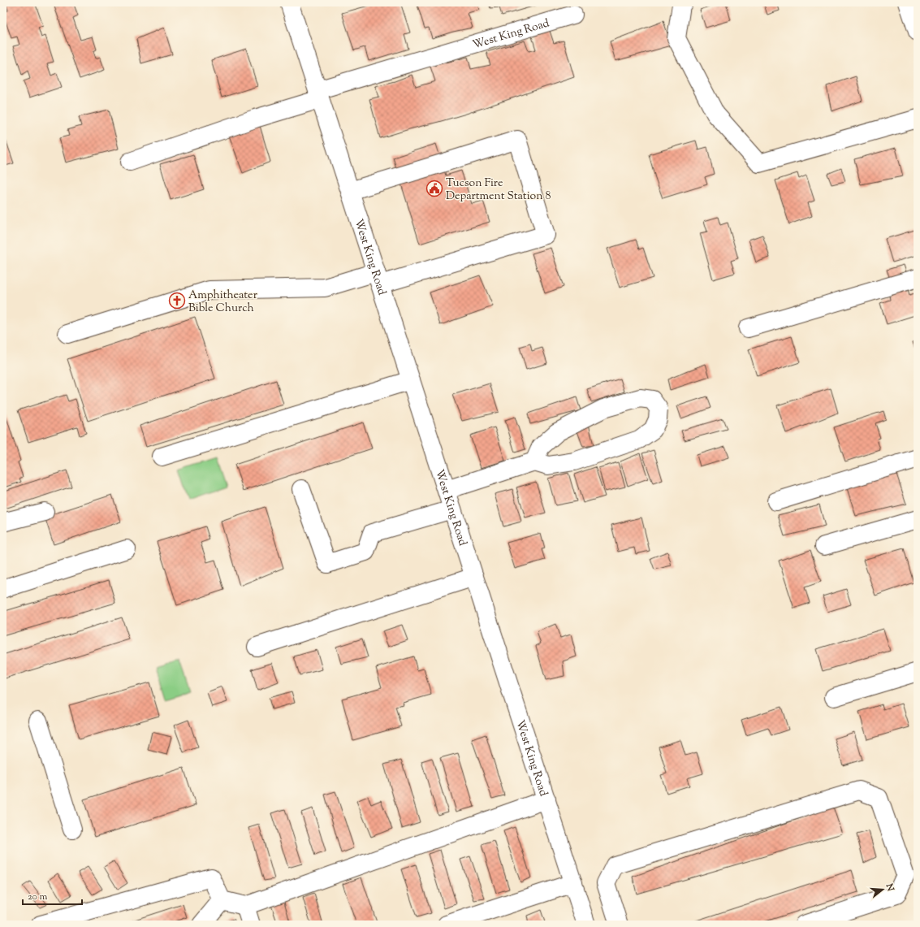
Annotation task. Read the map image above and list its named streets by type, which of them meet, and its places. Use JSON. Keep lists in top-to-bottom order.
{
  "streets": {
    "street": ["West King Road"]
  },
  "places": {
    "public building": ["Tucson Fire Department Station 8"],
    "church": ["Amphitheater Bible Church"]
  },
  "scale_bar": "20 m",
  "north": "right"
}
